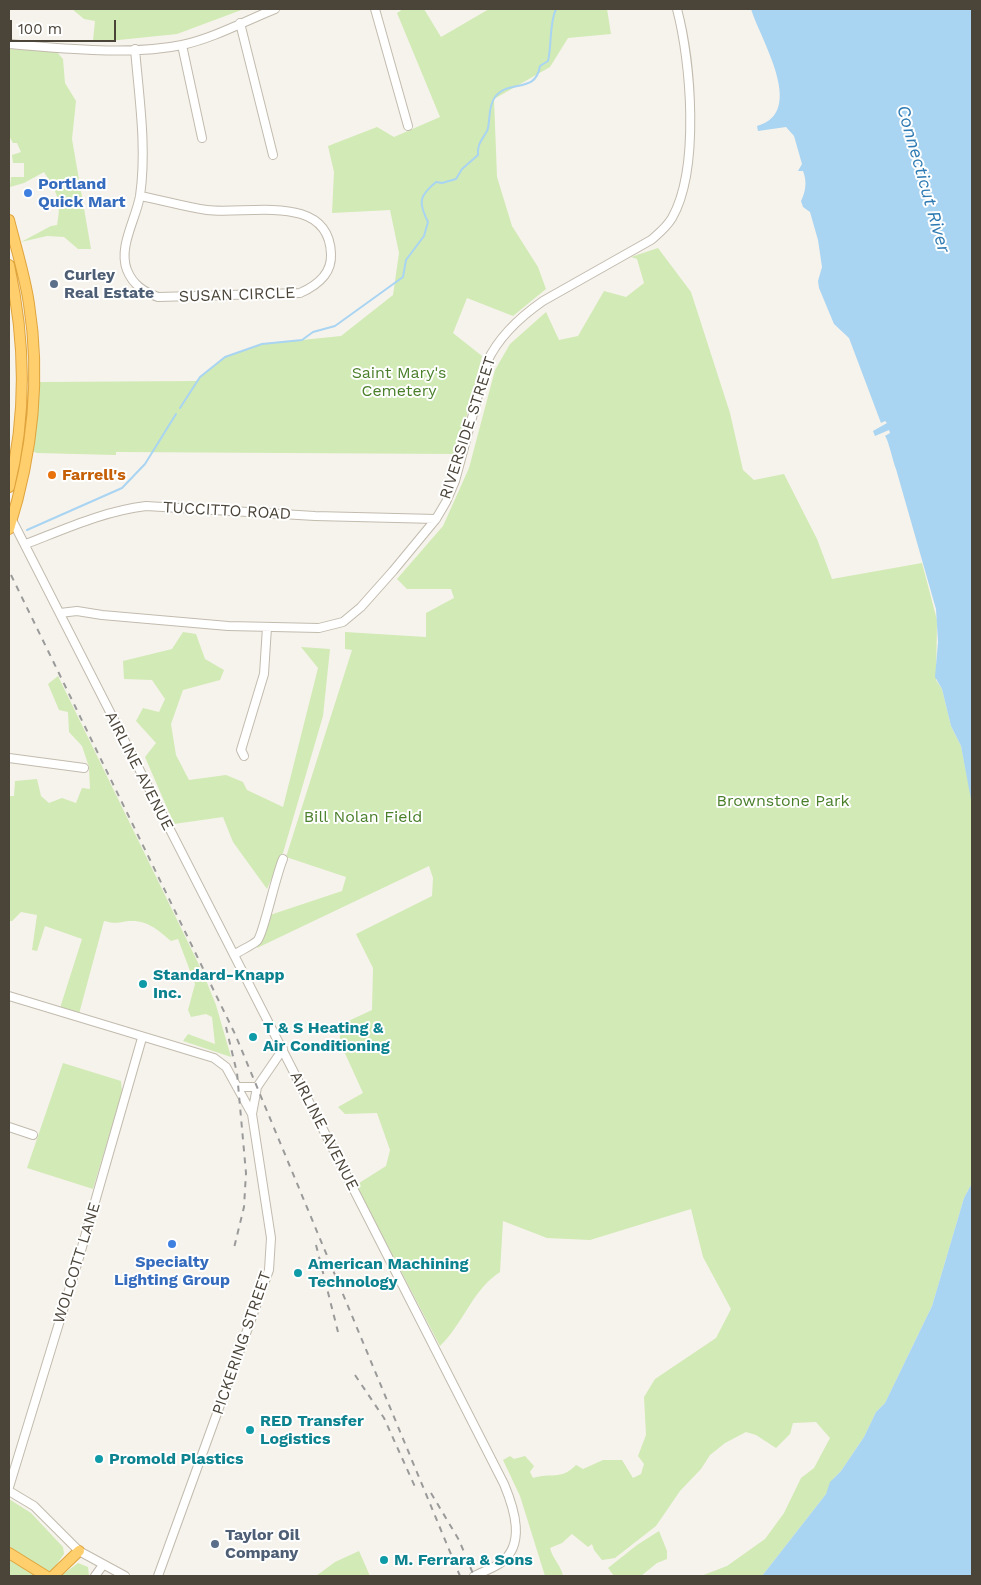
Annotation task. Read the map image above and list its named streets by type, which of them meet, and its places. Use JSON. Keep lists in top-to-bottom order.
{
  "streets": {
    "street": [
      "SUSAN CIRCLE",
      "RIVERSIDE STREET",
      "TUCCITTO ROAD",
      "AIRLINE AVENUE",
      "WOLCOTT LANE",
      "PICKERING STREET"
    ]
  },
  "crossings": [
    ["RIVERSIDE STREET", "TUCCITTO ROAD"],
    ["RIVERSIDE STREET", "AIRLINE AVENUE"],
    ["TUCCITTO ROAD", "AIRLINE AVENUE"],
    ["WOLCOTT LANE", "PICKERING STREET"]
  ],
  "water": ["Connecticut River"],
  "parks": ["Saint Mary's Cemetery", "Brownstone Park", "Bill Nolan Field"],
  "places": [
    "Portland Quick Mart",
    "Curley Real Estate",
    "Farrell's",
    "Standard-Knapp Inc.",
    "T & S Heating & Air Conditioning",
    "Specialty Lighting Group",
    "American Machining Technology",
    "RED Transfer Logistics",
    "Promold Plastics",
    "Taylor Oil Company",
    "M. Ferrara & Sons"
  ],
  "scale_bar": "100 m"
}
